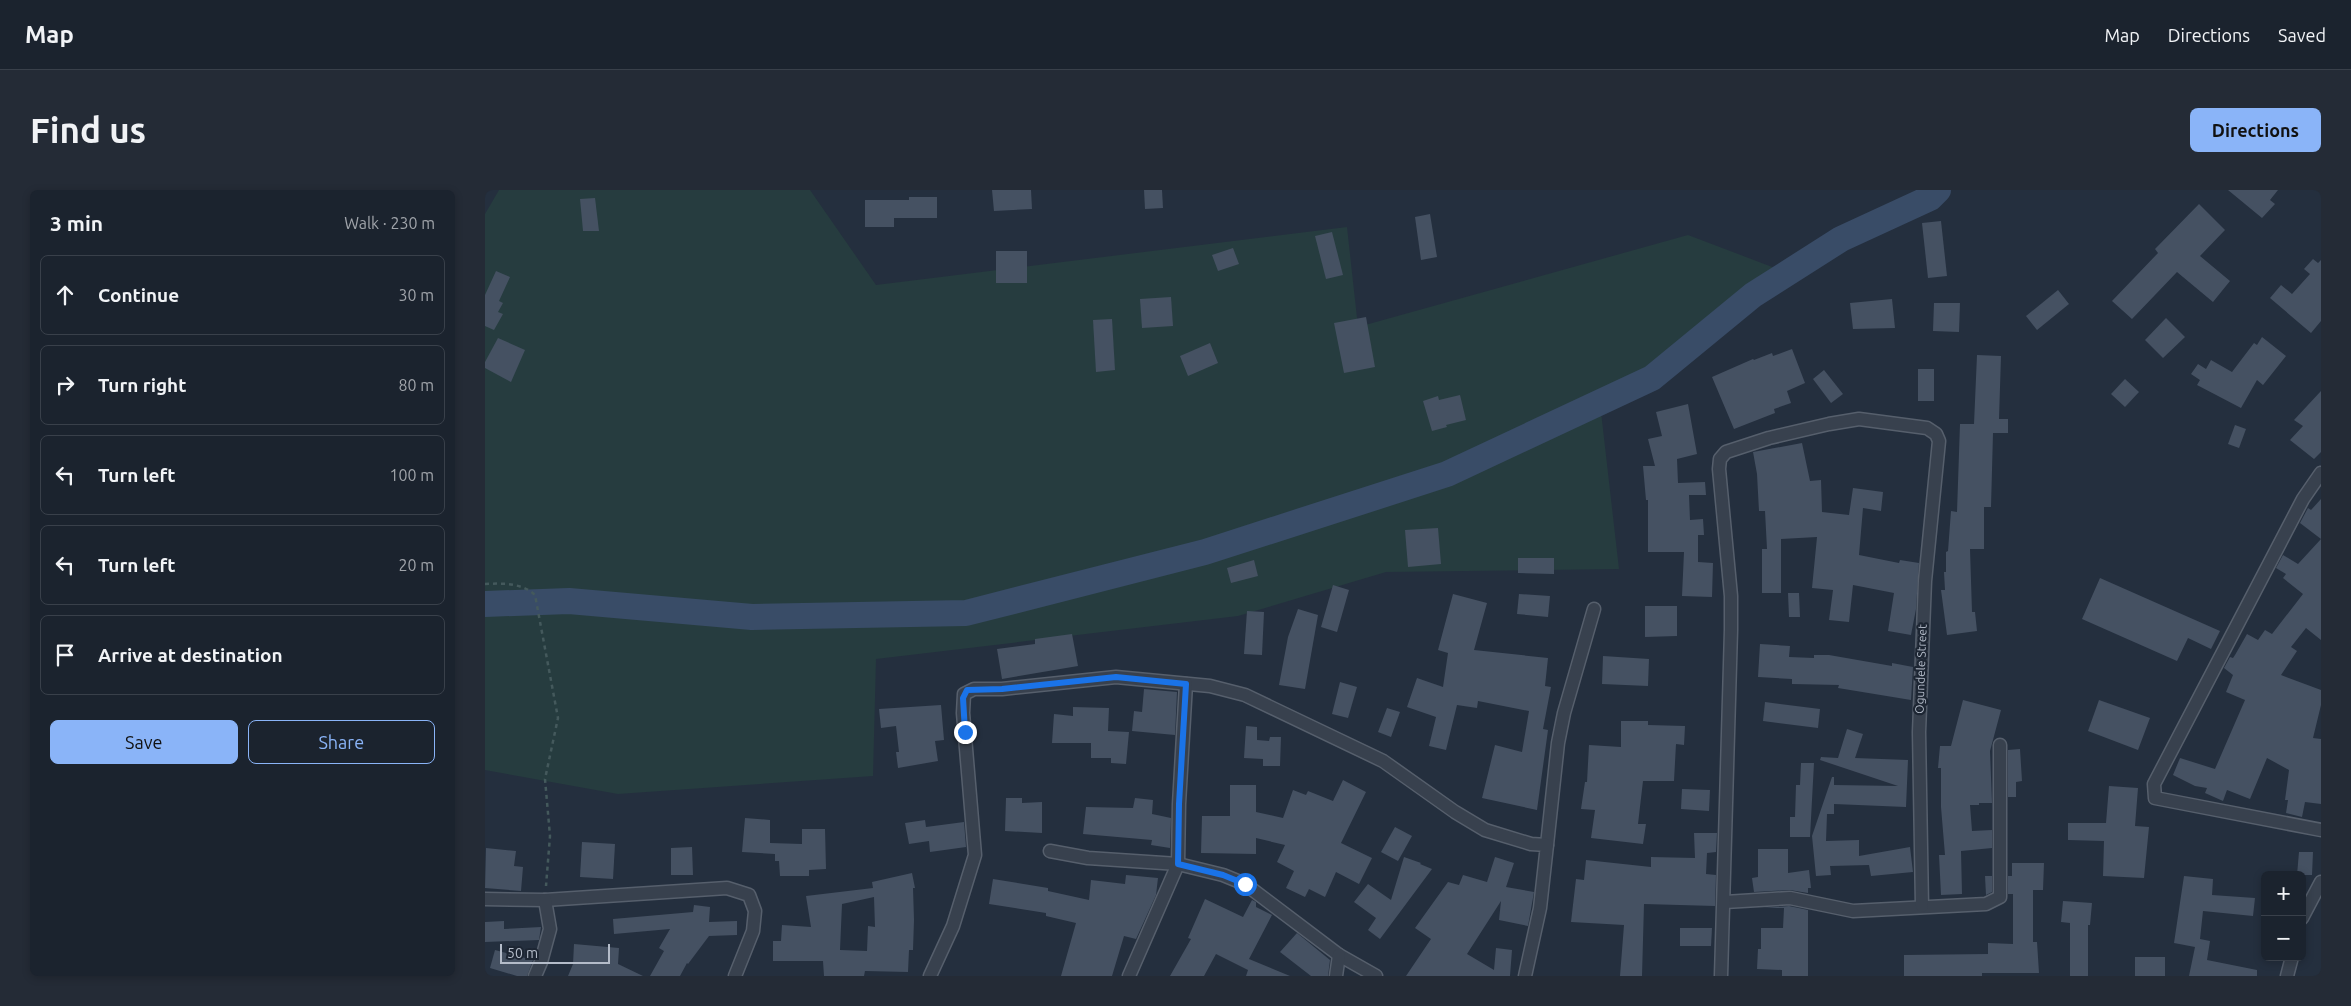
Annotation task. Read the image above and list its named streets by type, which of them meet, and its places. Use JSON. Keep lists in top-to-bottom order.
{
  "streets": {
    "street": ["Ogundele Street"]
  },
  "scale_bar": "50 m",
  "page": {
    "header": "Map",
    "nav": ["Map", "Directions", "Saved"],
    "buttons": [
      "Directions",
      ["Save", "Share"]
    ],
    "title": "Find us",
    "heading": ["3 min", "Walk · 230 m"],
    "list": [
      ["Continue", "30 m"],
      ["Turn right", "80 m"],
      ["Turn left", "100 m"],
      ["Turn left", "20 m"],
      "Arrive at destination"
    ],
    "map_buttons": ["+", "−"],
    "scale": "50 m"
  }
}
